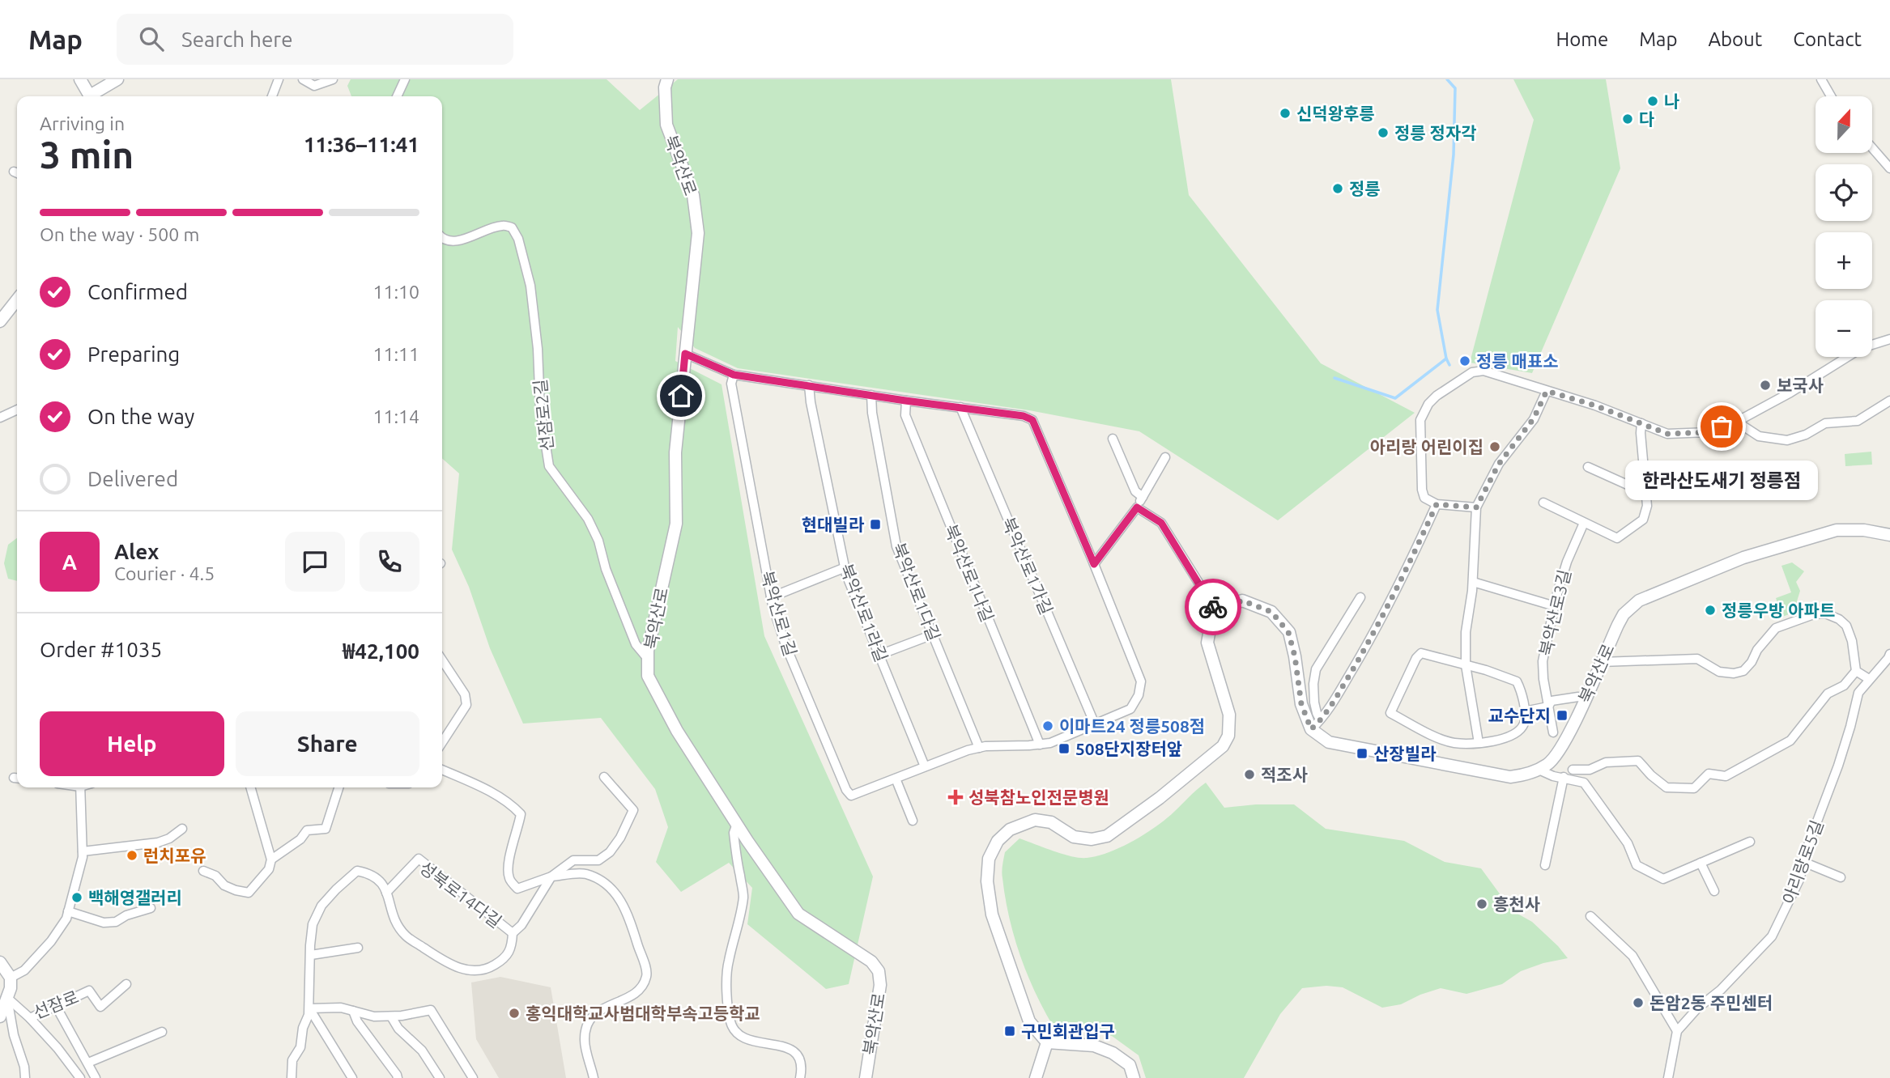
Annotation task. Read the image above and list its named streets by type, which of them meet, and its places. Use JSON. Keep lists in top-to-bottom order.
{
  "streets": {
    "street": [
      "북악산로",
      "선잠로2길",
      "북악산로1가길",
      "북악산로1나길",
      "북악산로1다길",
      "북악산로1라길",
      "북악산로3길",
      "북악산로1길",
      "아리랑로5길",
      "성북로14다길",
      "선잠로"
    ]
  },
  "crossings": [
    ["북악산로", "선잠로2길"],
    ["북악산로", "북악산로1길"],
    ["북악산로1가길", "북악산로1길"],
    ["북악산로1나길", "북악산로1길"],
    ["북악산로1다길", "북악산로1길"],
    ["북악산로1라길", "북악산로1길"]
  ],
  "places": {
    "other": [
      "나",
      "신덕왕후릉",
      "다",
      "정릉 정자각",
      "정릉",
      "정릉 매표소",
      "보국사",
      "한라산도새기 정릉점",
      "아리랑 어린이집",
      "정릉우방 아파트",
      "이마트24 정릉508점",
      "적조사",
      "런치포유",
      "백해영갤러리",
      "흥천사",
      "돈암2동 주민센터",
      "홍익대학교사범대학부속고등학교"
    ],
    "transit": [
      "현대빌라",
      "교수단지",
      "508단지장터앞",
      "산장빌라",
      "구민회관입구"
    ],
    "health": ["성북참노인전문병원"]
  },
  "north": "top",
  "page": {
    "header": "Map",
    "search": "Search here",
    "nav": [
      "Home",
      "Map",
      "About",
      "Contact"
    ],
    "map_buttons": ["+", "−"],
    "heading": ["3 min", "Arriving in", "11:36–11:41"],
    "panel": [
      "Alex",
      "Courier · 4.5",
      "Order #1035",
      "₩42,100"
    ],
    "bar": "On the way · 500 m",
    "list": [
      ["Confirmed", "11:10"],
      ["Preparing", "11:11"],
      ["On the way", "11:14"],
      "Delivered"
    ],
    "bubble": "한라산도새기 정릉점",
    "round": "A",
    "buttons": ["Help", "Share"]
  }
}
